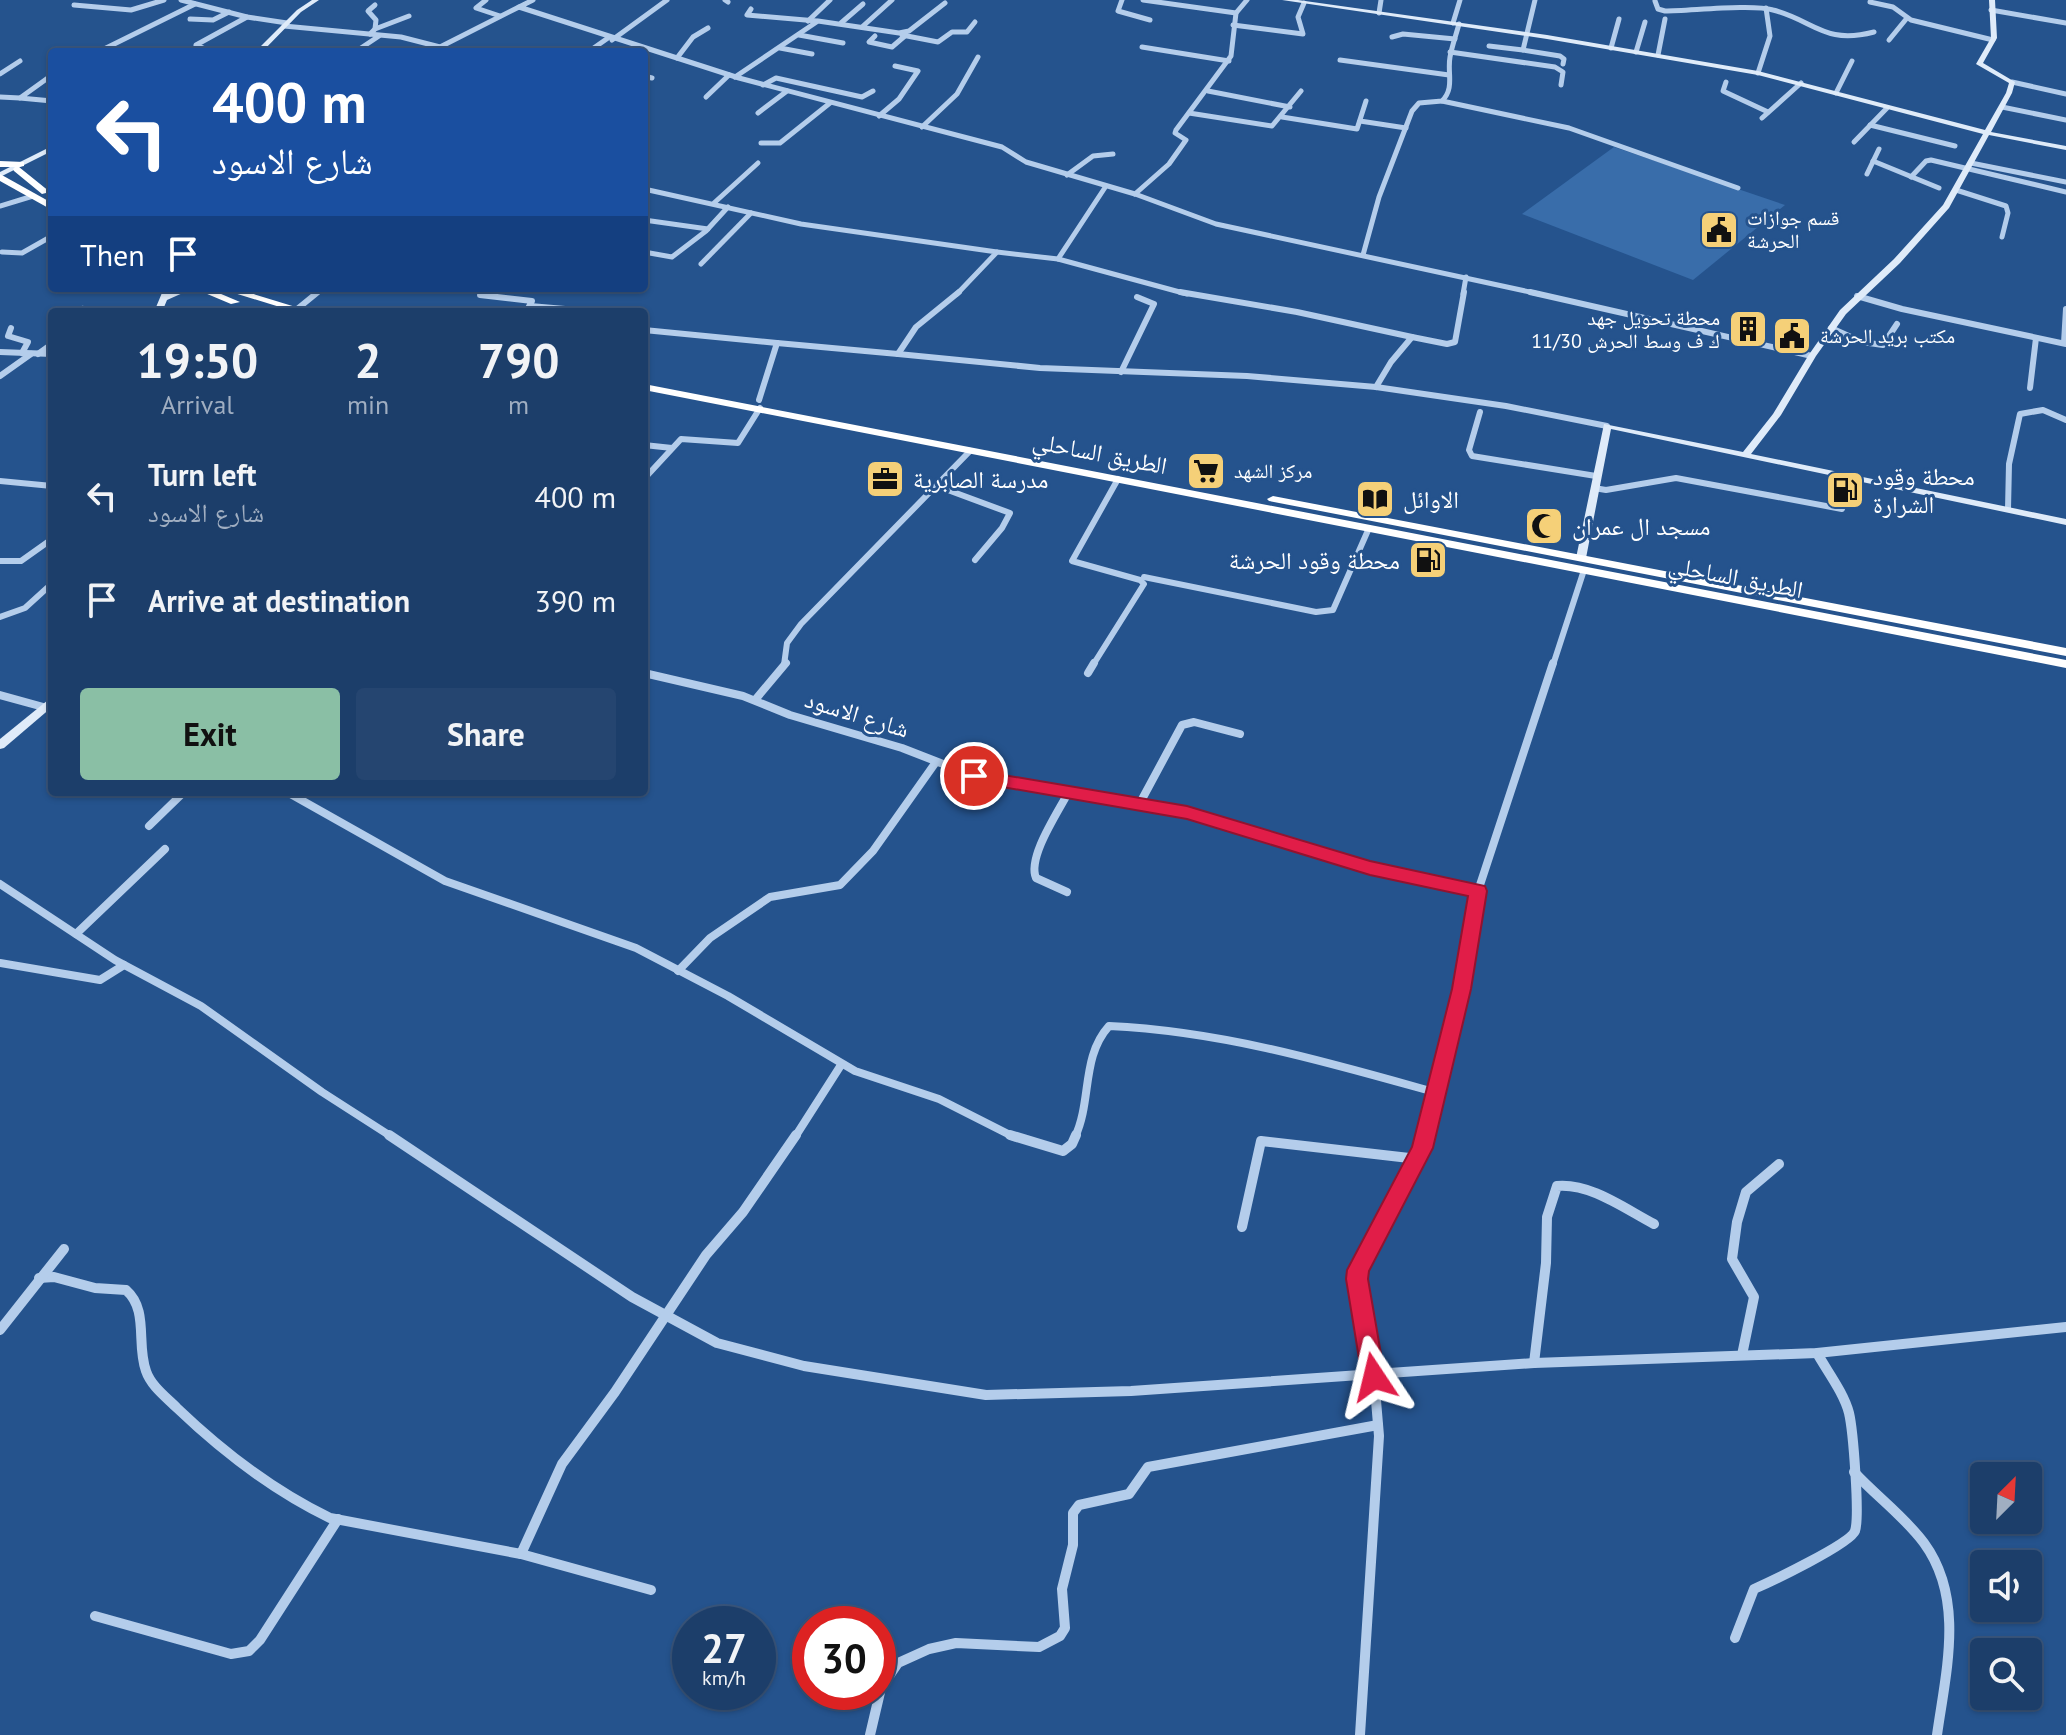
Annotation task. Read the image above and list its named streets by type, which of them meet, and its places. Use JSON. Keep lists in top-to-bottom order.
{
  "streets": {
    "highway": ["الطريق الساحلي"],
    "street": ["شارع الاسود"]
  },
  "places": {
    "public building": ["قسم جوازات الحرشة", "مكتب بريد الحرشة"],
    "building": ["محطة تحويل جهد 11/30 ك ف وسط الحرش"],
    "supermarket": ["مركز الشهد"],
    "office": ["مدرسة الصابرية"],
    "fuel station": ["محطة وقود الشرارة", "محطة وقود الحرشة"],
    "library": ["الاوائل"],
    "mosque": ["مسجد ال عمران"]
  },
  "north": "top right",
  "page": {
    "turn": ["400 m", "شارع الاسود"],
    "then": "Then",
    "eta": [
      "19:50",
      "Arrival",
      "2",
      "min",
      "790",
      "m"
    ],
    "list": [
      {
        "name": "Turn left",
        "note": "شارع الاسود",
        "value": "400 m"
      },
      {
        "name": "Arrive at destination",
        "value": "390 m"
      }
    ],
    "buttons": ["Exit", "Share"],
    "speed": "27 km/h",
    "limit": "30"
  }
}
